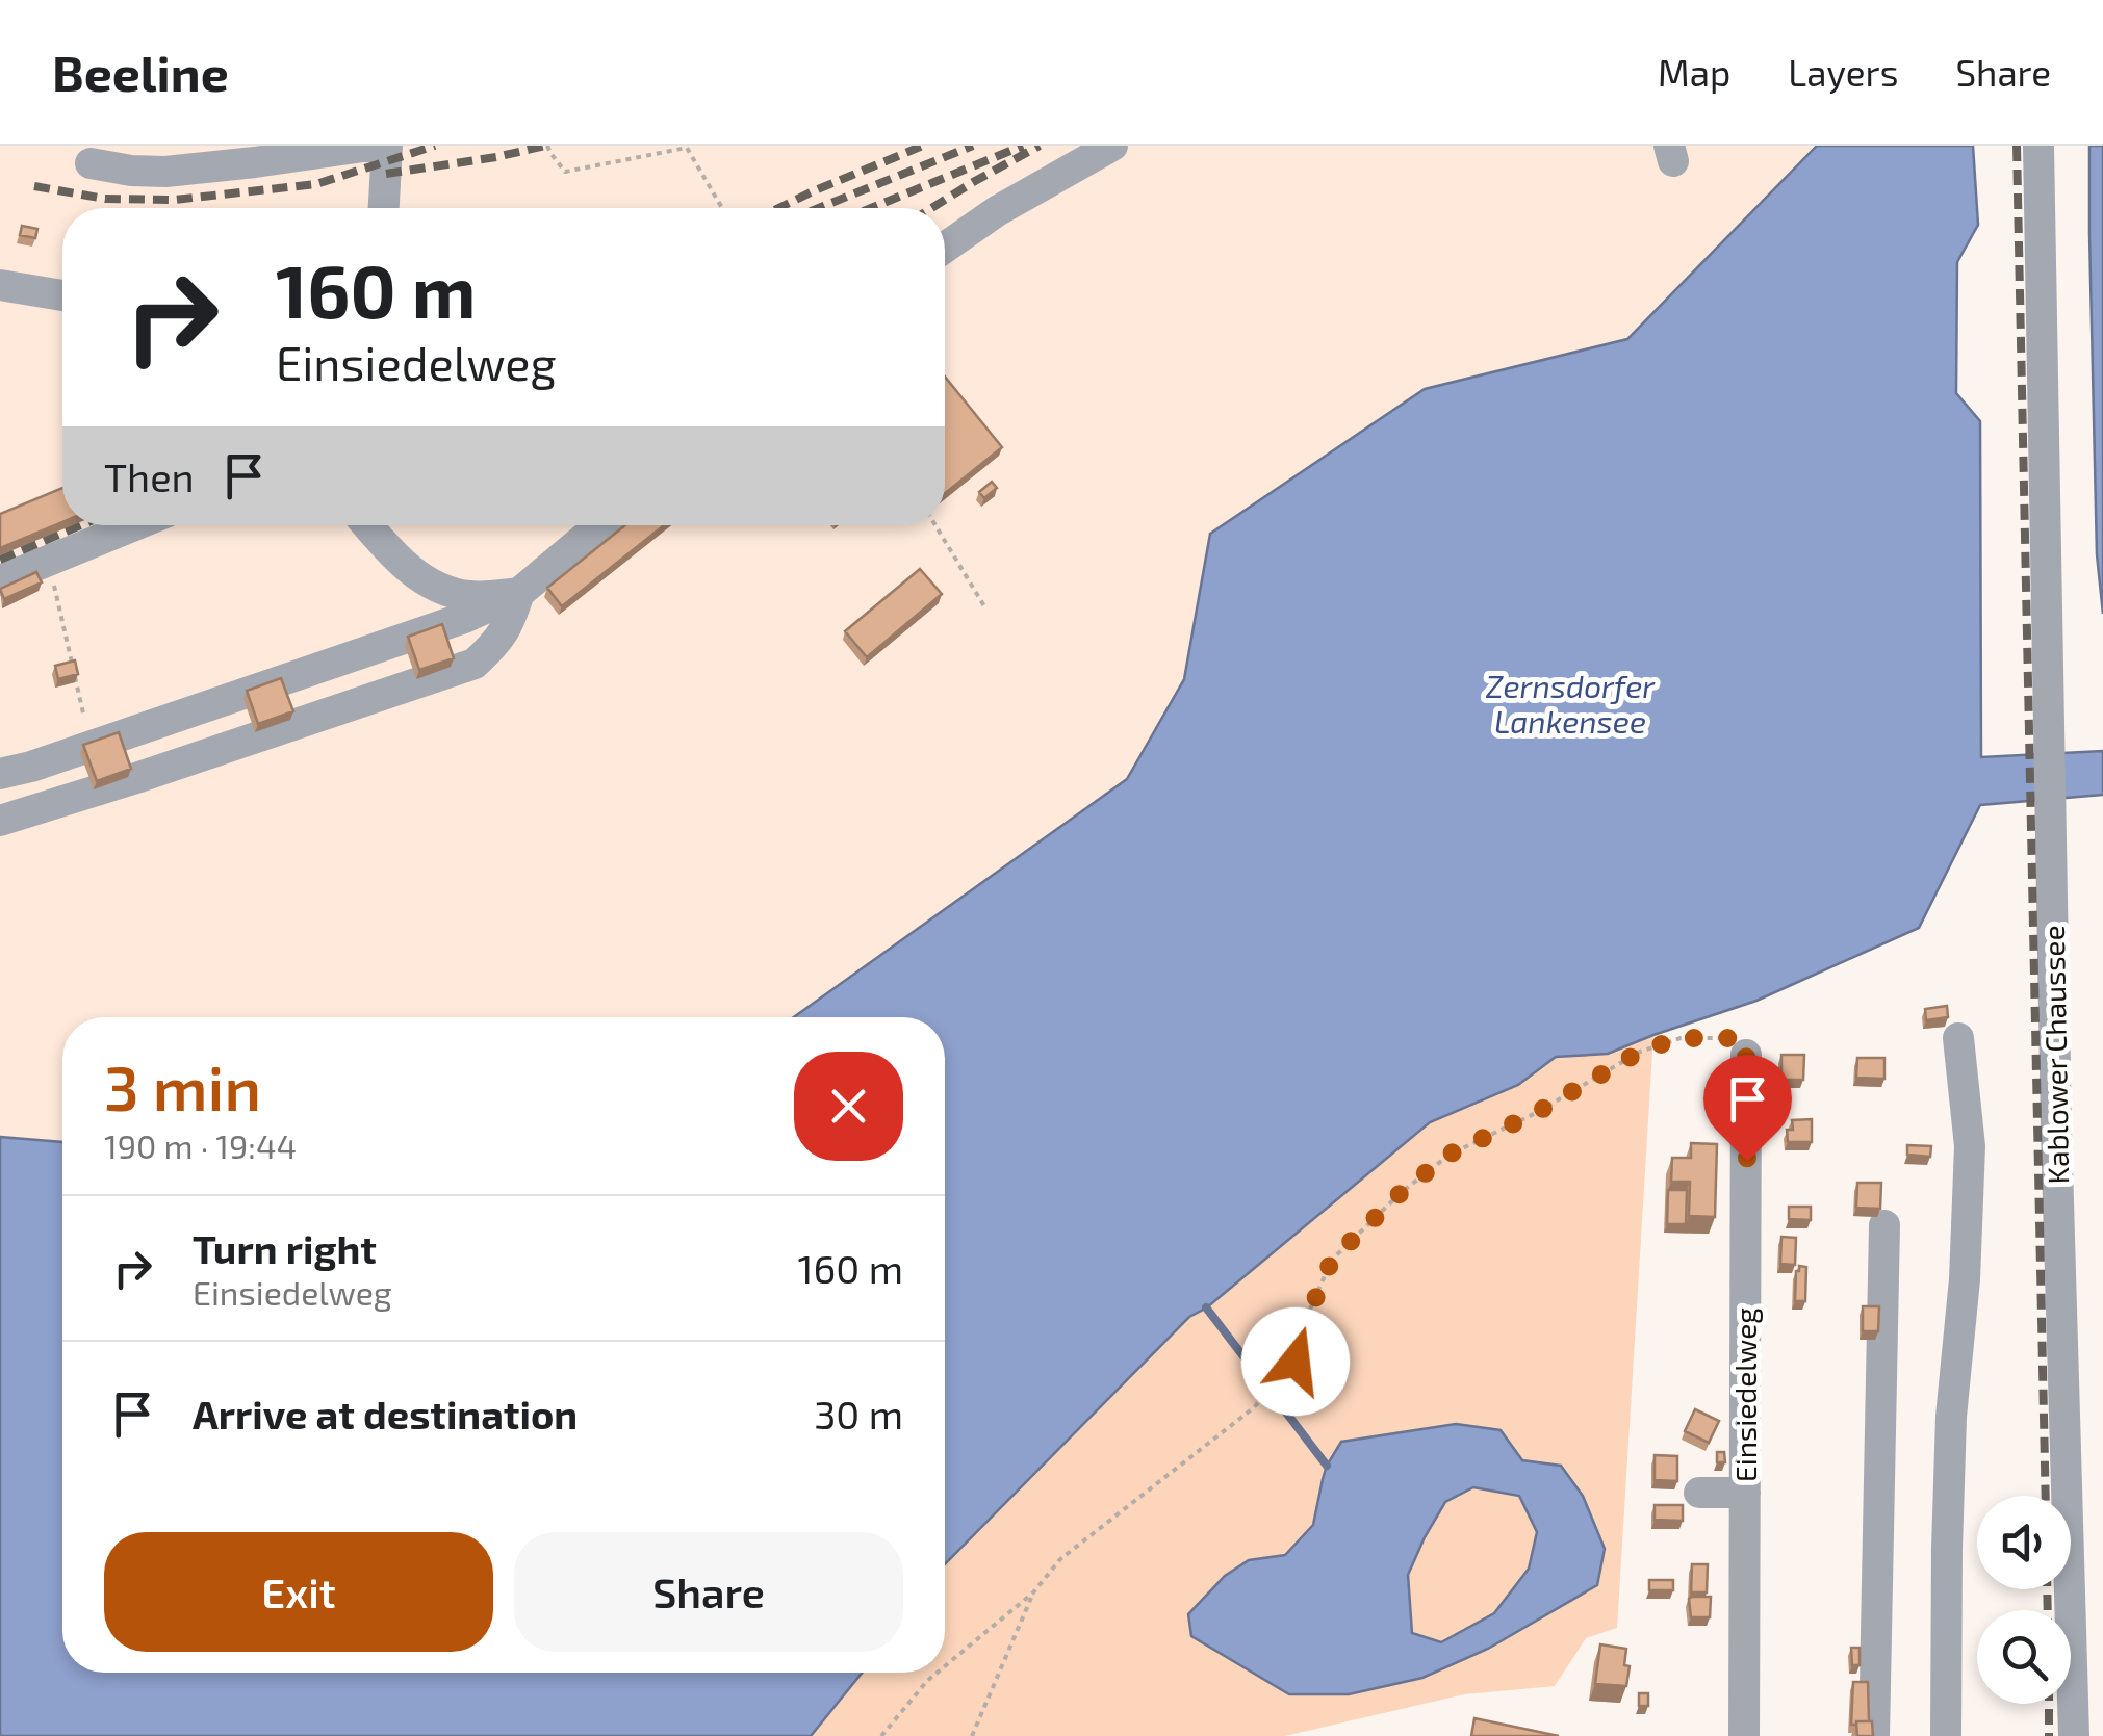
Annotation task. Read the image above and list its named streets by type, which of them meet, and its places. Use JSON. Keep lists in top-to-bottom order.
{
  "streets": {
    "street": ["Kablower Chaussee", "Einsiedelweg"]
  },
  "water": ["Zernsdorfer Lankensee"],
  "page": {
    "header": "Beeline",
    "nav": ["Map", "Layers", "Share"],
    "turn": ["160 m", "Einsiedelweg"],
    "then": "Then",
    "heading": ["3 min", "190 m · 19:44"],
    "list": [
      {
        "name": "Turn right",
        "note": "Einsiedelweg",
        "value": "160 m"
      },
      {
        "name": "Arrive at destination",
        "value": "30 m"
      }
    ],
    "buttons": ["Exit", "Share"]
  }
}
